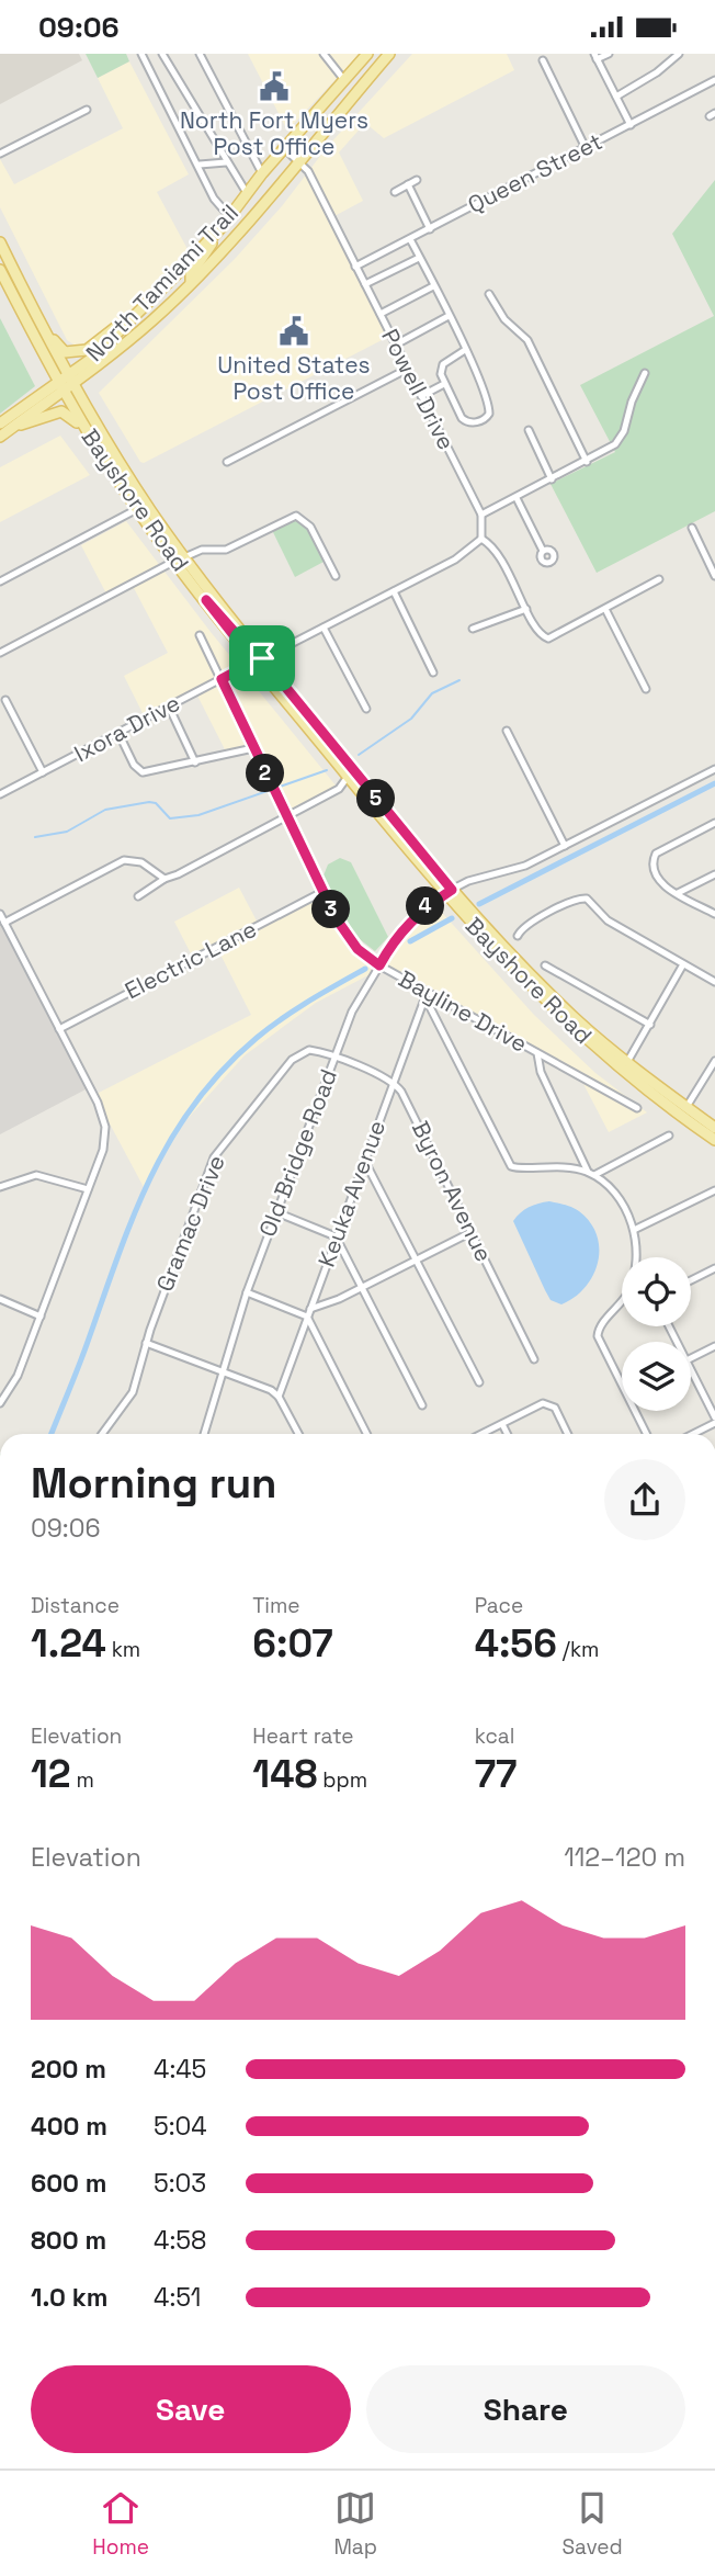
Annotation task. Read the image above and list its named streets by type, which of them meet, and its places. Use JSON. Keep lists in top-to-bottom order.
{
  "streets": {
    "main road": ["North Tamiami Trail", "Bayshore Road"],
    "street": [
      "Queen Street",
      "Powell Drive",
      "Ixora Drive",
      "Electric Lane",
      "Bayline Drive",
      "Old Bridge Road",
      "Byron Avenue",
      "Keuka Avenue",
      "Gramac Drive"
    ]
  },
  "crossings": [
    ["Queen Street", "Powell Drive"],
    ["North Tamiami Trail", "Powell Drive"],
    ["North Tamiami Trail", "Bayshore Road"],
    ["Powell Drive", "Ixora Drive"],
    ["Bayshore Road", "Ixora Drive"],
    ["Bayshore Road", "Old Bridge Road"],
    ["Ixora Drive", "Bayline Drive"],
    ["Electric Lane", "Bayline Drive"],
    ["Bayline Drive", "Old Bridge Road"],
    ["Bayline Drive", "Keuka Avenue"],
    ["Old Bridge Road", "Gramac Drive"],
    ["Byron Avenue", "Keuka Avenue"]
  ],
  "places": {
    "public building": ["North Fort Myers Post Office", "United States Post Office"]
  },
  "page": {
    "status": "09:06",
    "pins": [
      "2",
      "5",
      "4",
      "3"
    ],
    "heading": ["Morning run", "09:06"],
    "stats": [
      ["Distance", "1.24 km"],
      ["Time", "6:07"],
      ["Pace", "4:56 /km"],
      ["Elevation", "12 m"],
      ["Heart rate", "148 bpm"],
      ["kcal", "77"]
    ],
    "chart": ["Elevation", "112–120 m"],
    "list": [
      {
        "name": "200 m",
        "note": "4:45"
      },
      {
        "name": "400 m",
        "note": "5:04"
      },
      {
        "name": "600 m",
        "note": "5:03"
      },
      {
        "name": "800 m",
        "note": "4:58"
      },
      {
        "name": "1.0 km",
        "note": "4:51"
      }
    ],
    "buttons": ["Save", "Share"],
    "tabs": ["Home", "Map", "Saved"]
  }
}
